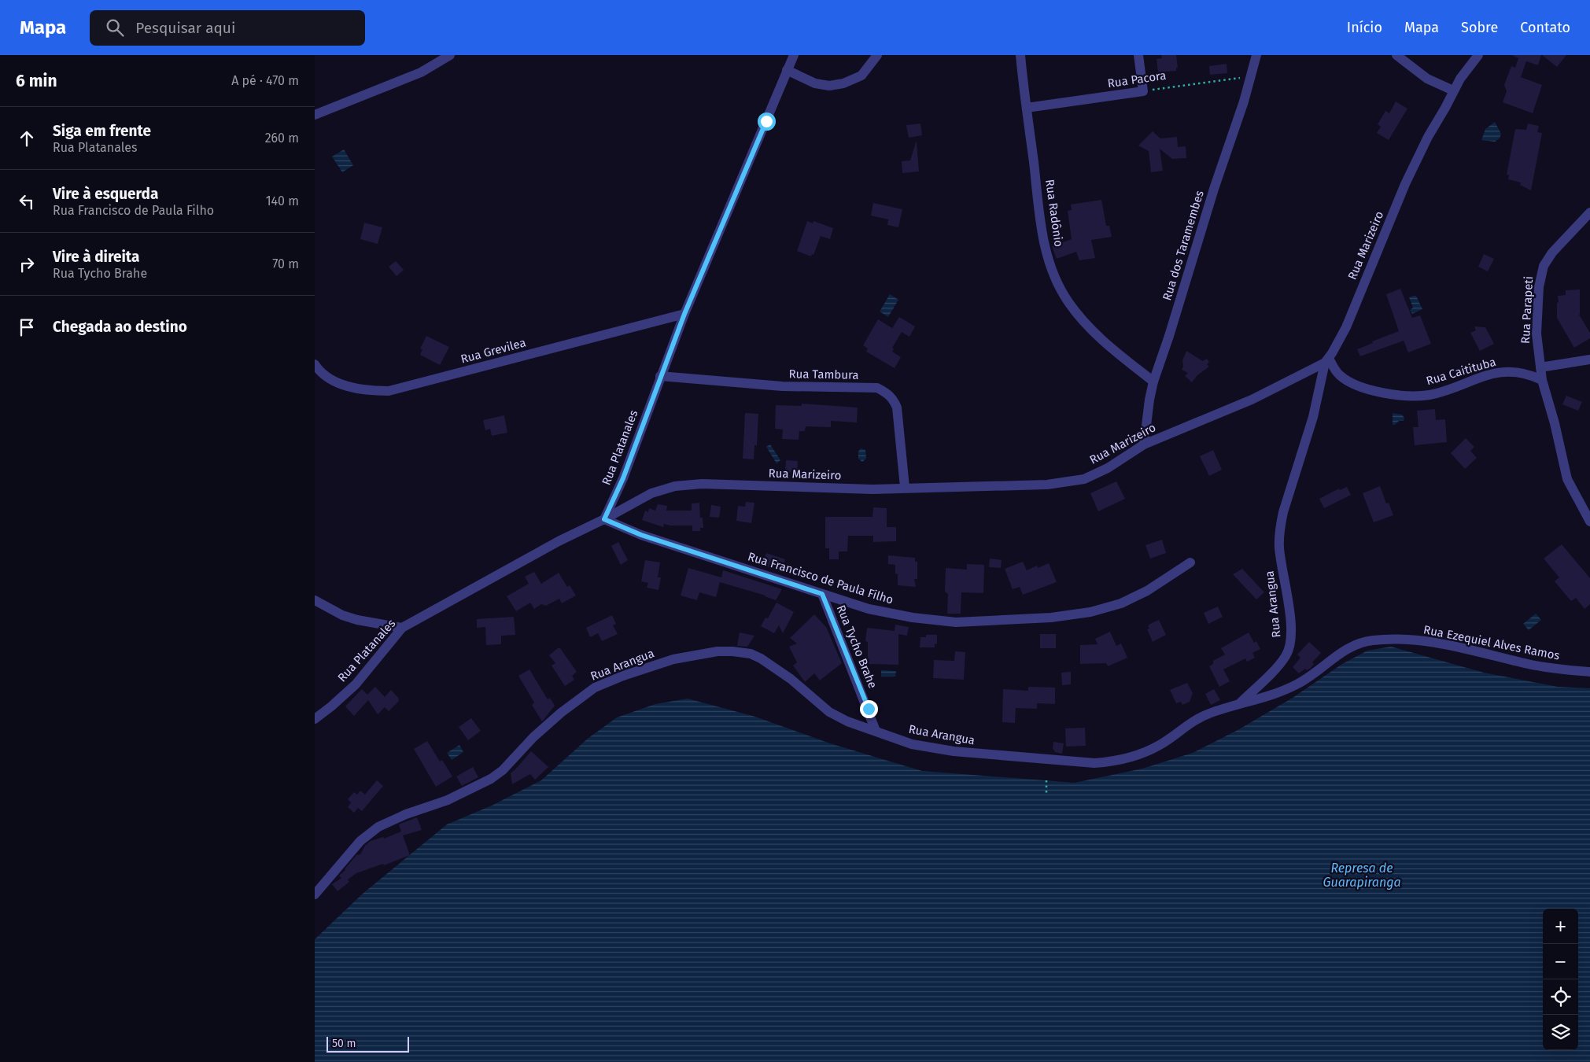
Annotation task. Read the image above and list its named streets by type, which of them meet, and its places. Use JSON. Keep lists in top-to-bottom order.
{
  "streets": {
    "street": [
      "Rua Pacora",
      "Rua Radônio",
      "Rua dos Taramembes",
      "Rua Marizeiro",
      "Rua Parapeti",
      "Rua Grevilea",
      "Rua Caitituba",
      "Rua Tambura",
      "Rua Platanales",
      "Rua Francisco de Paula Filho",
      "Rua Arangua",
      "Rua Ezequiel Alves Ramos",
      "Rua Tycho Brahe"
    ]
  },
  "crossings": [
    ["Rua Pacora", "Rua Radônio"],
    ["Rua Pacora", "Rua dos Taramembes"],
    ["Rua Radônio", "Rua dos Taramembes"],
    ["Rua dos Taramembes", "Rua Marizeiro"],
    ["Rua Marizeiro", "Rua Caitituba"],
    ["Rua Marizeiro", "Rua Tambura"],
    ["Rua Marizeiro", "Rua Platanales"],
    ["Rua Marizeiro", "Rua Francisco de Paula Filho"],
    ["Rua Marizeiro", "Rua Arangua"],
    ["Rua Parapeti", "Rua Caitituba"],
    ["Rua Grevilea", "Rua Platanales"],
    ["Rua Caitituba", "Rua Arangua"],
    ["Rua Tambura", "Rua Platanales"],
    ["Rua Platanales", "Rua Francisco de Paula Filho"],
    ["Rua Francisco de Paula Filho", "Rua Tycho Brahe"],
    ["Rua Arangua", "Rua Ezequiel Alves Ramos"],
    ["Rua Arangua", "Rua Tycho Brahe"]
  ],
  "water": ["Represa de Guarapiranga"],
  "scale_bar": "50 m",
  "page": {
    "header": "Mapa",
    "search": "Pesquisar aqui",
    "nav": [
      "Início",
      "Mapa",
      "Sobre",
      "Contato"
    ],
    "heading": ["6 min", "A pé · 470 m"],
    "list": [
      ["Siga em frente", "Rua Platanales", "260 m"],
      ["Vire à esquerda", "Rua Francisco de Paula Filho", "140 m"],
      ["Vire à direita", "Rua Tycho Brahe", "70 m"],
      "Chegada ao destino"
    ],
    "map_buttons": ["+", "−"],
    "scale": "50 m"
  }
}
